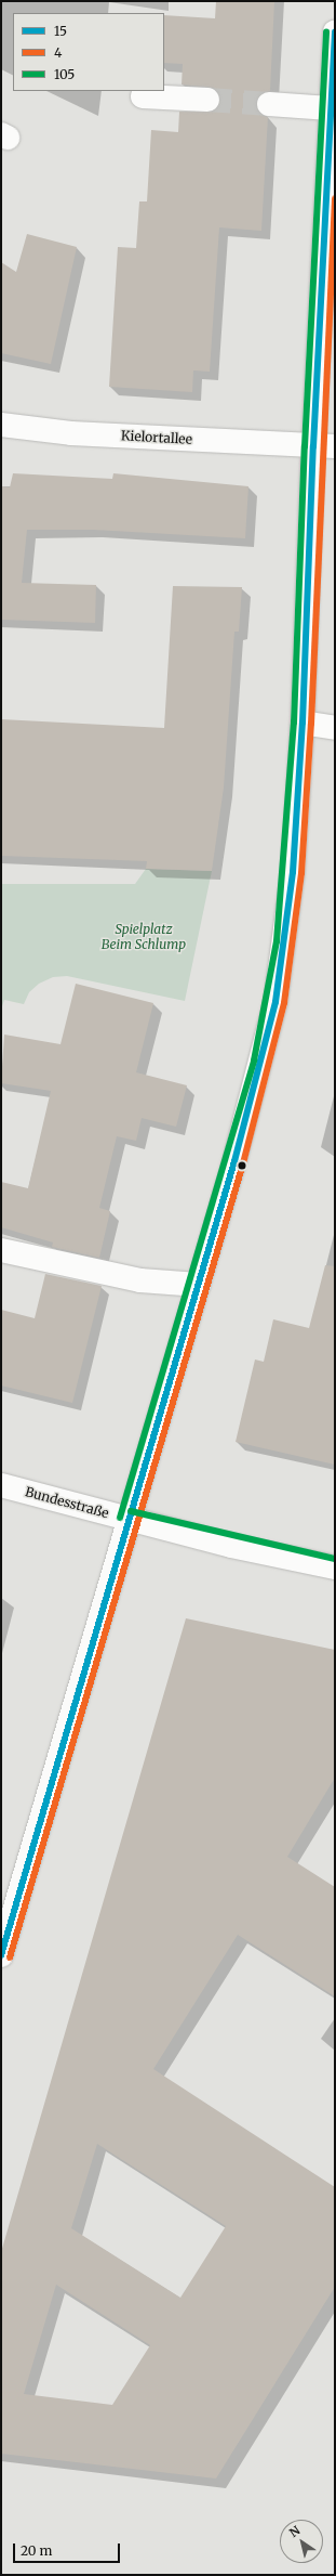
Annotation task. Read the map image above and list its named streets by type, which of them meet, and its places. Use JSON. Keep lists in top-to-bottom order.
{
  "streets": {
    "main road": ["Kielortallee", "Bundesstraße"]
  },
  "parks": ["Spielplatz Beim Schlump"],
  "lines": ["transit line 15", "transit line 105", "transit line 4"],
  "legend": ["15", "4", "105"],
  "scale_bar": "20 m",
  "north": "top left"
}
